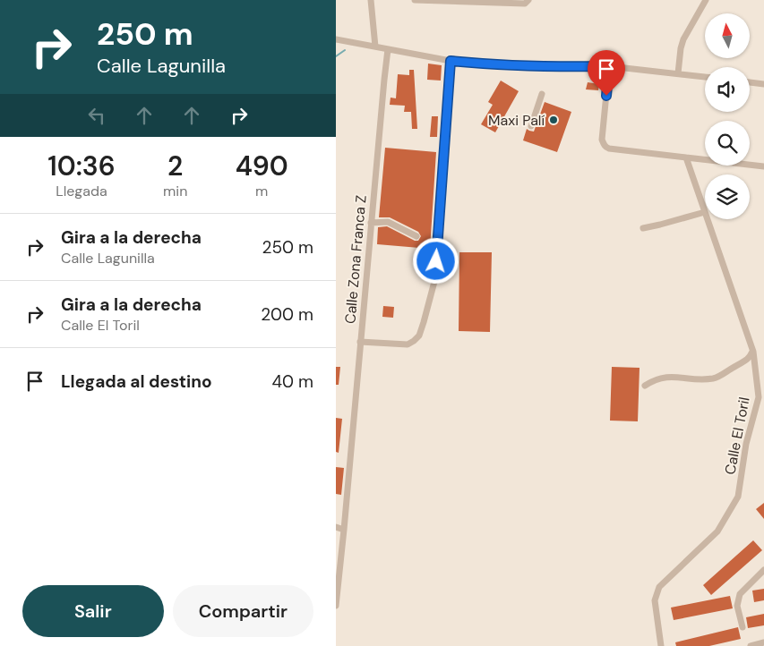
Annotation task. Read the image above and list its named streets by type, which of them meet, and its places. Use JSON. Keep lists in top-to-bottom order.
{
  "streets": {
    "street": ["Calle Zona Franca Z", "Calle El Toril"]
  },
  "places": ["Maxi Palí"],
  "north": "top",
  "page": {
    "turn": ["250 m", "Calle Lagunilla"],
    "eta": [
      "10:36",
      "Llegada",
      "2",
      "min",
      "490",
      "m"
    ],
    "list": [
      {
        "name": "Gira a la derecha",
        "note": "Calle Lagunilla",
        "value": "250 m"
      },
      {
        "name": "Gira a la derecha",
        "note": "Calle El Toril",
        "value": "200 m"
      },
      {
        "name": "Llegada al destino",
        "value": "40 m"
      }
    ],
    "buttons": ["Salir", "Compartir"]
  }
}
